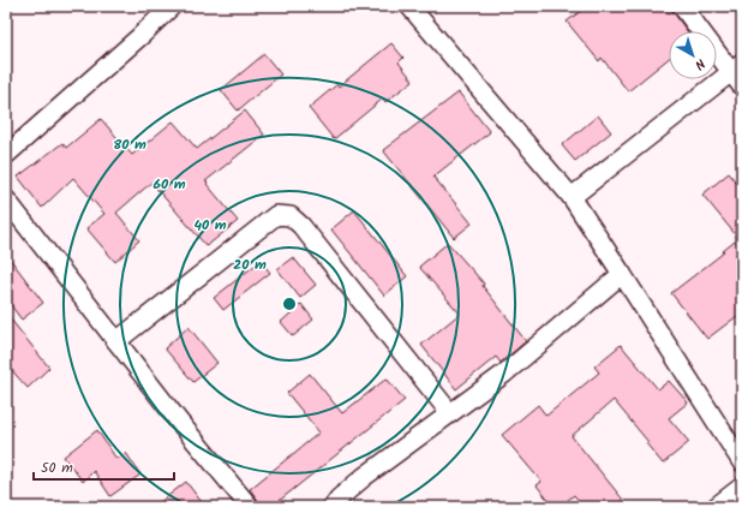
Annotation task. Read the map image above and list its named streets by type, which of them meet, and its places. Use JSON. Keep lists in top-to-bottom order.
{
  "scale_bar": "50 m",
  "north": "bottom right",
  "rings": [
    "80 m",
    "60 m",
    "40 m",
    "20 m"
  ]
}
